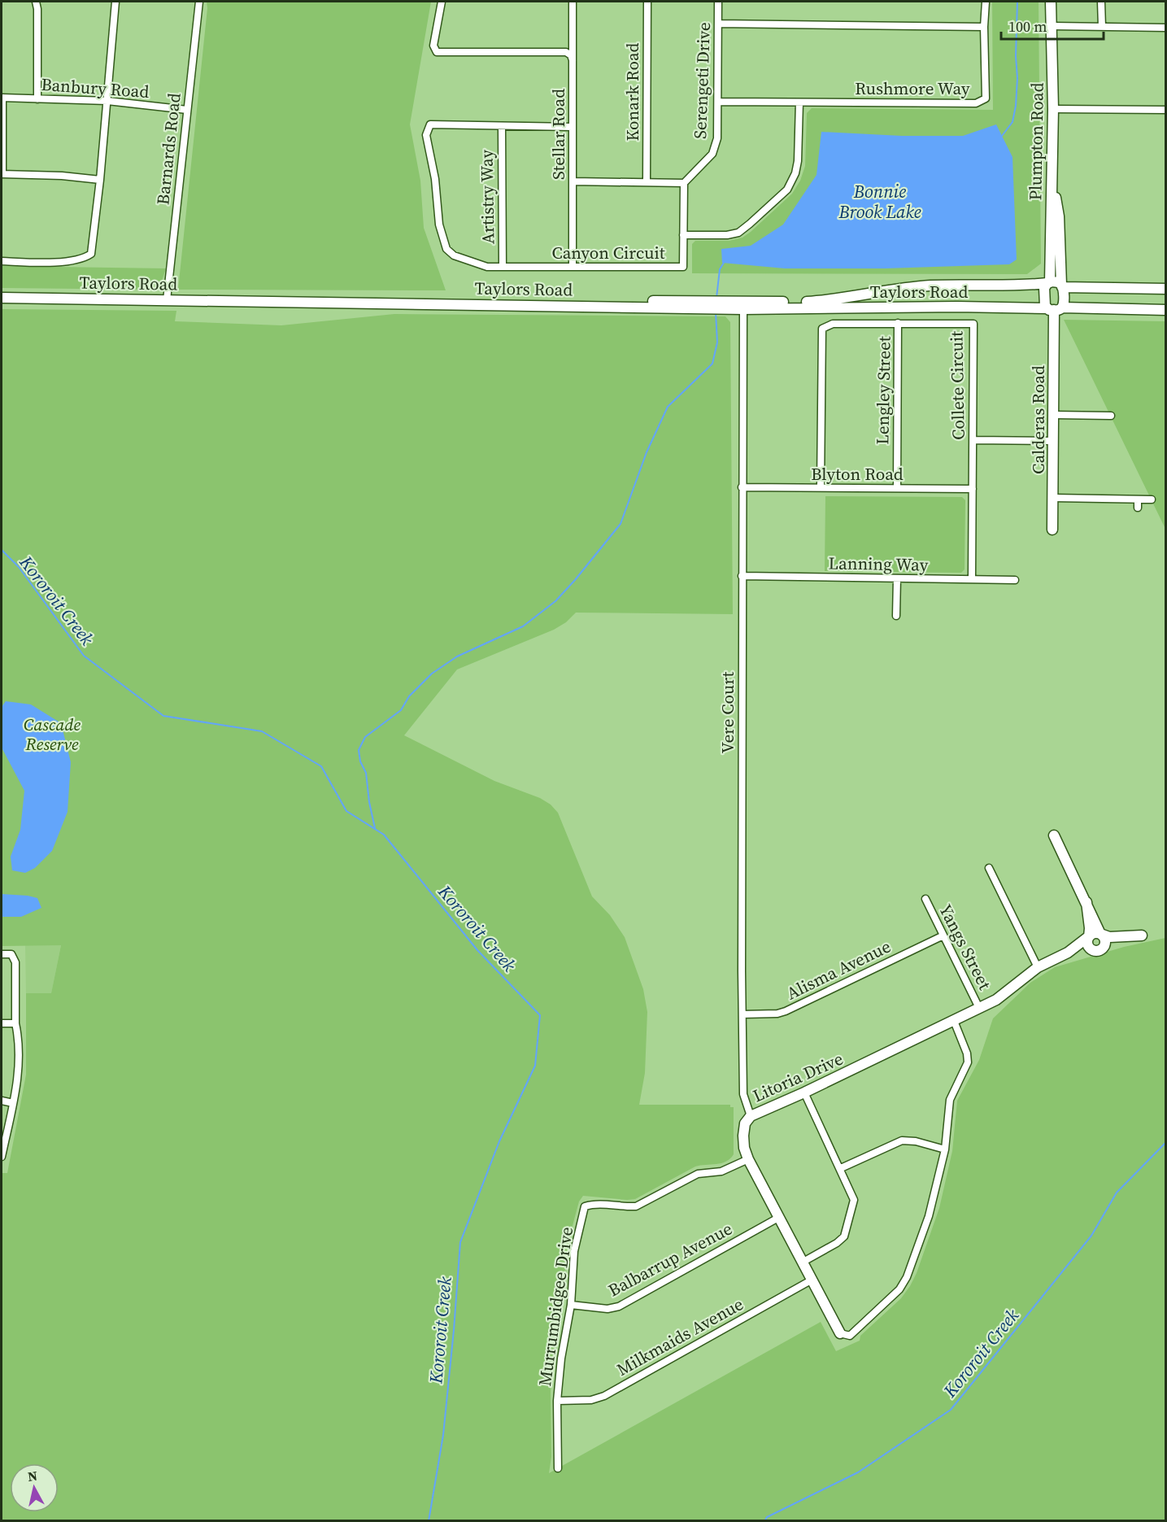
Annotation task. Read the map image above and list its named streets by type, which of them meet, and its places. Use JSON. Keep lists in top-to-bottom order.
{
  "streets": {
    "street": [
      "Serengeti Drive",
      "Banbury Road",
      "Rushmore Way",
      "Konark Road",
      "Stellar Road",
      "Plumpton Road",
      "Barnards Road",
      "Artistry Way",
      "Canyon Circuit",
      "Taylors Road",
      "Collete Circuit",
      "Lengley Street",
      "Calderas Road",
      "Blyton Road",
      "Lanning Way",
      "Vere Court",
      "Yangs Street",
      "Alisma Avenue",
      "Litoria Drive",
      "Balbarrup Avenue",
      "Murrumbidgee Drive",
      "Milkmaids Avenue"
    ]
  },
  "crossings": [
    ["Serengeti Drive", "Canyon Circuit"],
    ["Banbury Road", "Barnards Road"],
    ["Stellar Road", "Canyon Circuit"],
    ["Plumpton Road", "Taylors Road"],
    ["Plumpton Road", "Calderas Road"],
    ["Barnards Road", "Taylors Road"],
    ["Artistry Way", "Canyon Circuit"],
    ["Taylors Road", "Calderas Road"],
    ["Taylors Road", "Vere Court"],
    ["Collete Circuit", "Lengley Street"],
    ["Collete Circuit", "Blyton Road"],
    ["Collete Circuit", "Lanning Way"],
    ["Lengley Street", "Blyton Road"],
    ["Blyton Road", "Vere Court"],
    ["Lanning Way", "Vere Court"],
    ["Vere Court", "Alisma Avenue"],
    ["Vere Court", "Litoria Drive"],
    ["Yangs Street", "Alisma Avenue"],
    ["Yangs Street", "Litoria Drive"],
    ["Litoria Drive", "Balbarrup Avenue"],
    ["Litoria Drive", "Murrumbidgee Drive"],
    ["Litoria Drive", "Milkmaids Avenue"],
    ["Balbarrup Avenue", "Murrumbidgee Drive"],
    ["Murrumbidgee Drive", "Milkmaids Avenue"]
  ],
  "water": ["Bonnie Brook Lake", "Kororoit Creek"],
  "parks": ["Cascade Reserve"],
  "scale_bar": "100 m",
  "north": "top"
}
